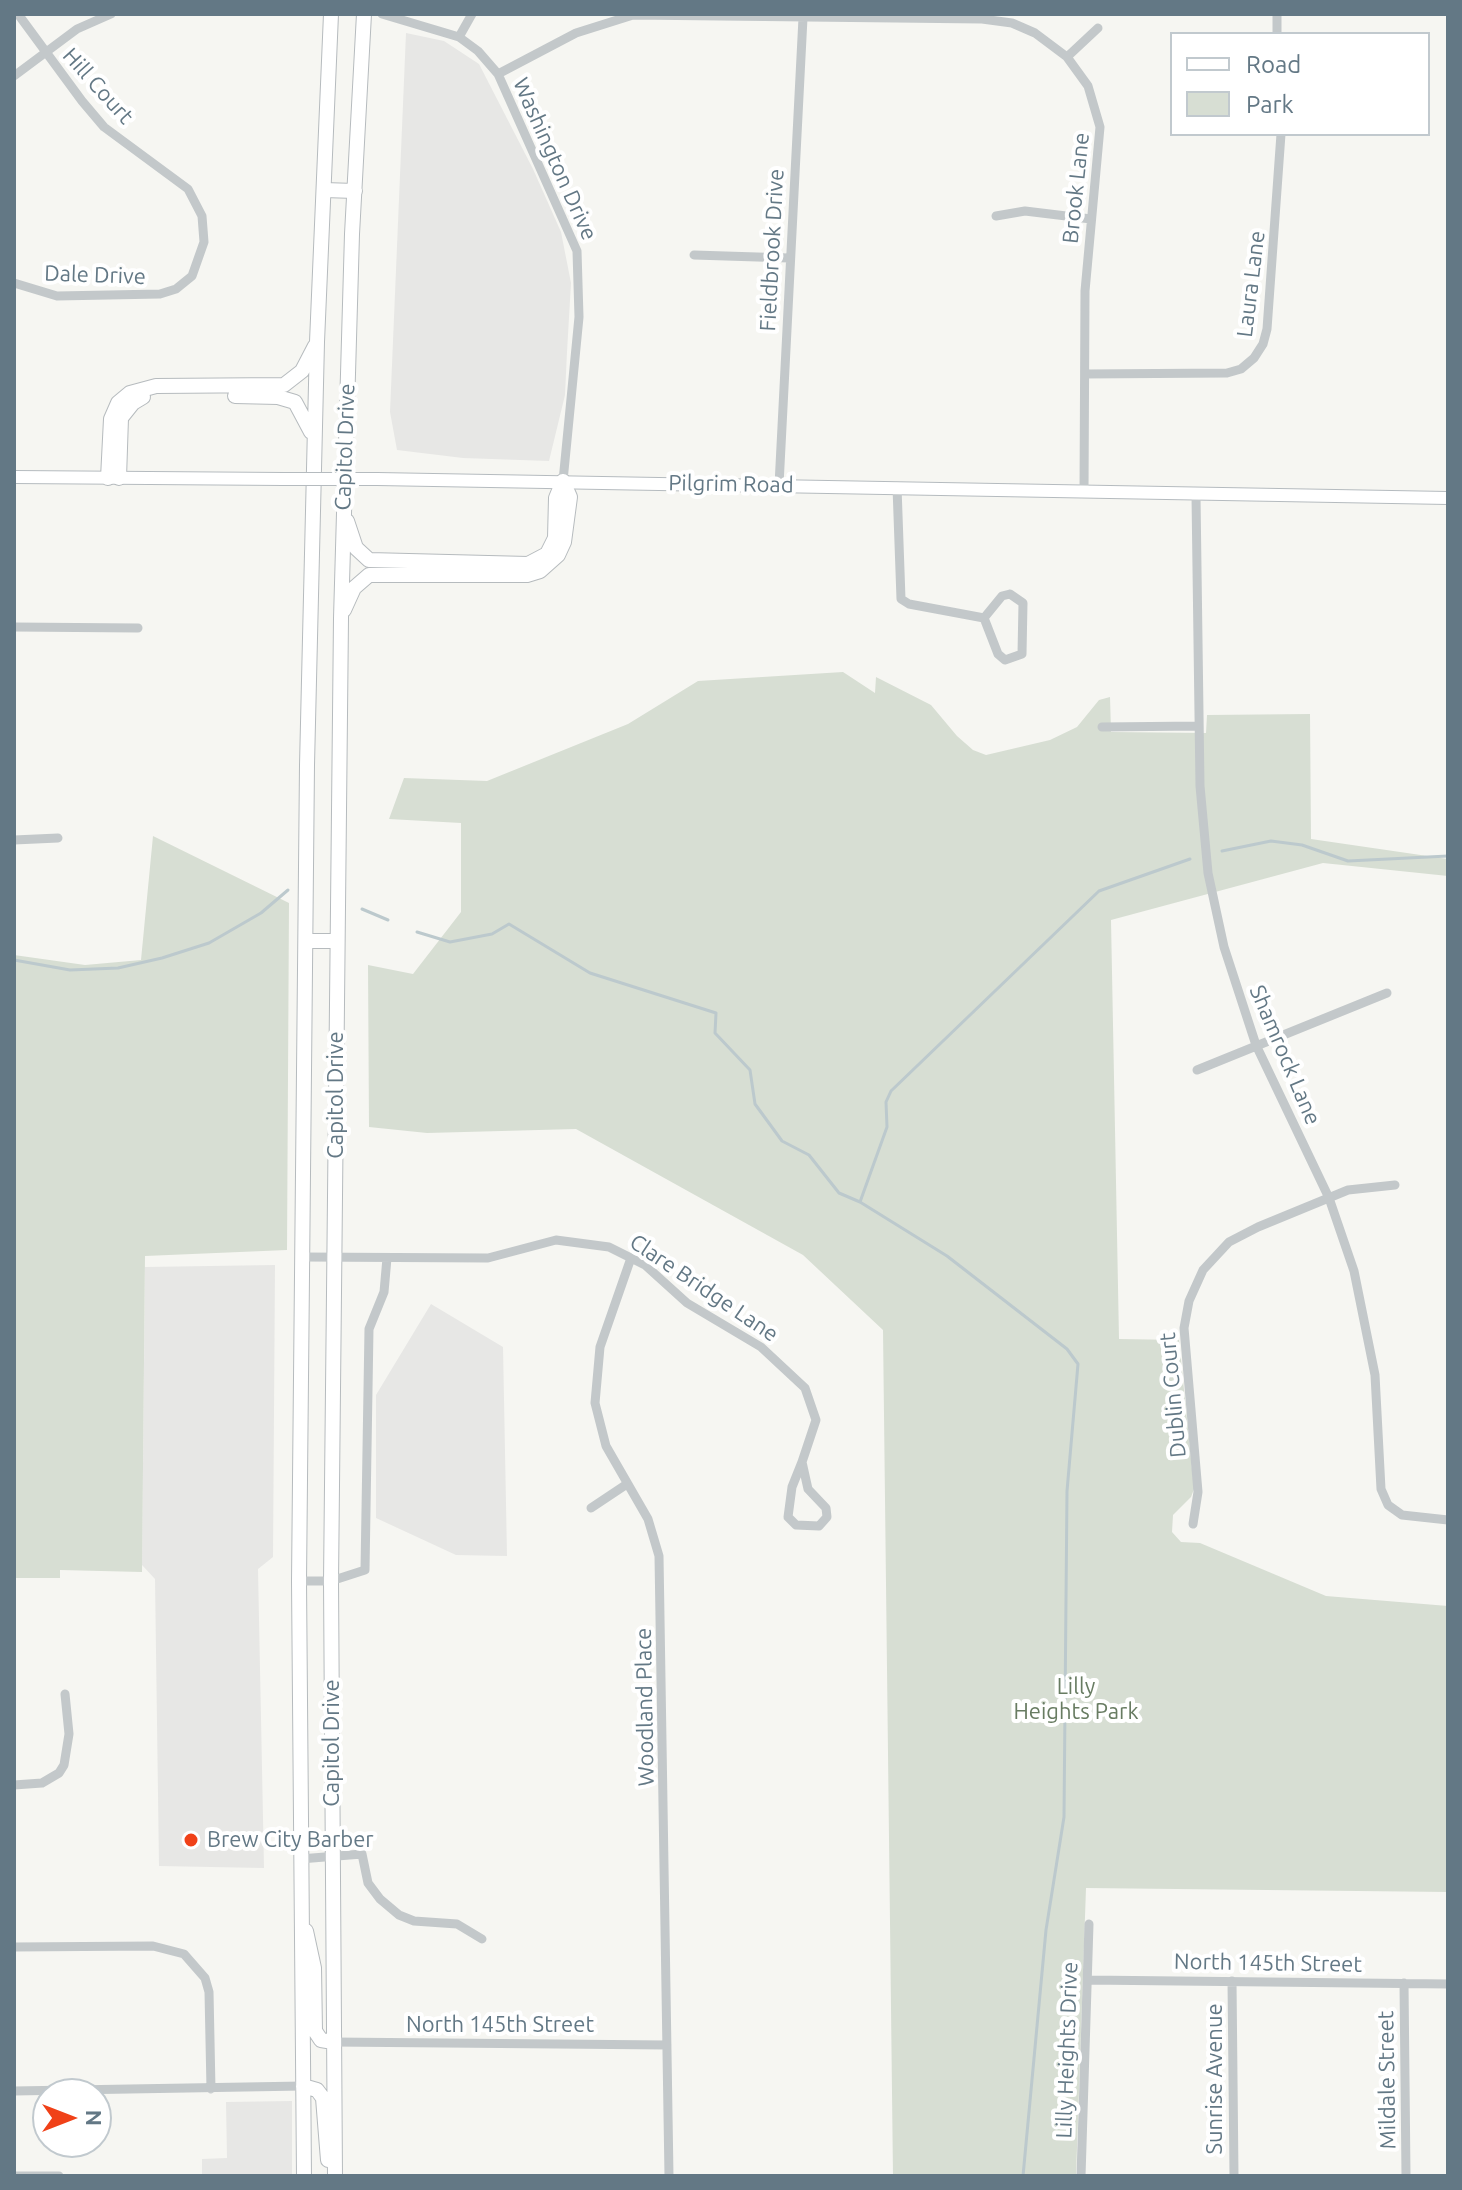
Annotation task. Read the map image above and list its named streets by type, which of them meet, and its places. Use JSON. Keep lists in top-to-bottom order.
{
  "streets": {
    "main road": ["Capitol Drive", "Pilgrim Road"],
    "street": [
      "Hill Court",
      "Washington Drive",
      "Brook Lane",
      "Fieldbrook Drive",
      "Dale Drive",
      "Laura Lane",
      "Shamrock Lane",
      "Clare Bridge Lane",
      "Dublin Court",
      "Woodland Place",
      "North 145th Street",
      "Lilly Heights Drive",
      "Sunrise Avenue",
      "Mildale Street"
    ]
  },
  "crossings": [
    ["Hill Court", "Dale Drive"],
    ["Washington Drive", "Brook Lane"],
    ["Washington Drive", "Pilgrim Road"],
    ["Brook Lane", "Fieldbrook Drive"],
    ["Brook Lane", "Laura Lane"],
    ["Brook Lane", "Pilgrim Road"],
    ["Fieldbrook Drive", "Pilgrim Road"],
    ["Capitol Drive", "Clare Bridge Lane"],
    ["Capitol Drive", "North 145th Street"],
    ["Pilgrim Road", "Shamrock Lane"],
    ["Shamrock Lane", "Dublin Court"],
    ["Clare Bridge Lane", "Woodland Place"],
    ["Woodland Place", "North 145th Street"],
    ["North 145th Street", "Lilly Heights Drive"],
    ["North 145th Street", "Sunrise Avenue"],
    ["North 145th Street", "Mildale Street"]
  ],
  "parks": ["Lilly Heights Park"],
  "places": ["Brew City Barber"],
  "legend": ["Road", "Park"],
  "north": "right"
}
